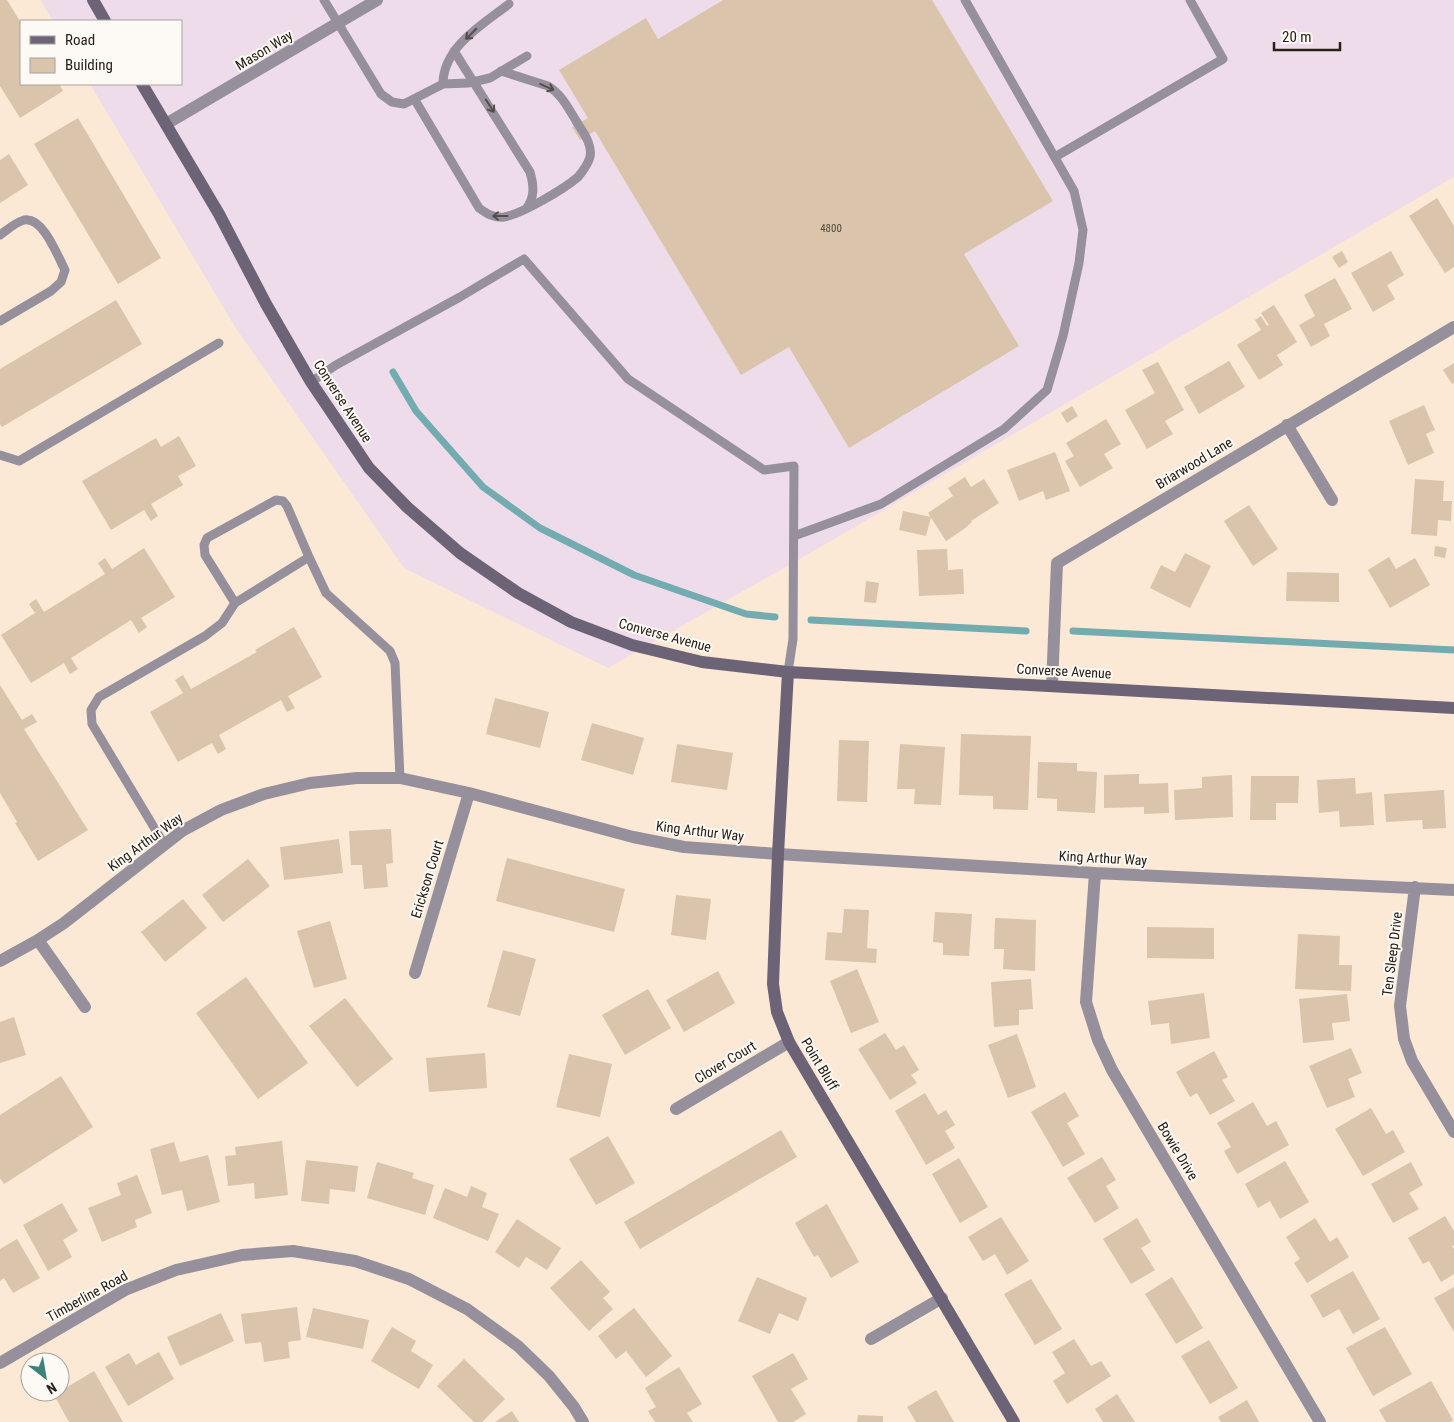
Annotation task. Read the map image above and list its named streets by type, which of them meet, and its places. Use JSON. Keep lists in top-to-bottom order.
{
  "streets": {
    "main road": ["Converse Avenue", "Point Bluff"],
    "street": [
      "Mason Way",
      "Briarwood Lane",
      "King Arthur Way",
      "Erickson Court",
      "Ten Sleep Drive",
      "Clover Court",
      "Bowie Drive",
      "Timberline Road"
    ]
  },
  "crossings": [
    ["Mason Way", "Converse Avenue"],
    ["Converse Avenue", "Briarwood Lane"],
    ["Converse Avenue", "Point Bluff"],
    ["King Arthur Way", "Erickson Court"],
    ["King Arthur Way", "Ten Sleep Drive"],
    ["King Arthur Way", "Point Bluff"],
    ["King Arthur Way", "Bowie Drive"],
    ["Clover Court", "Point Bluff"]
  ],
  "house_numbers": ["4800"],
  "legend": ["Road", "Building"],
  "scale_bar": "20 m",
  "north": "bottom right"
}
